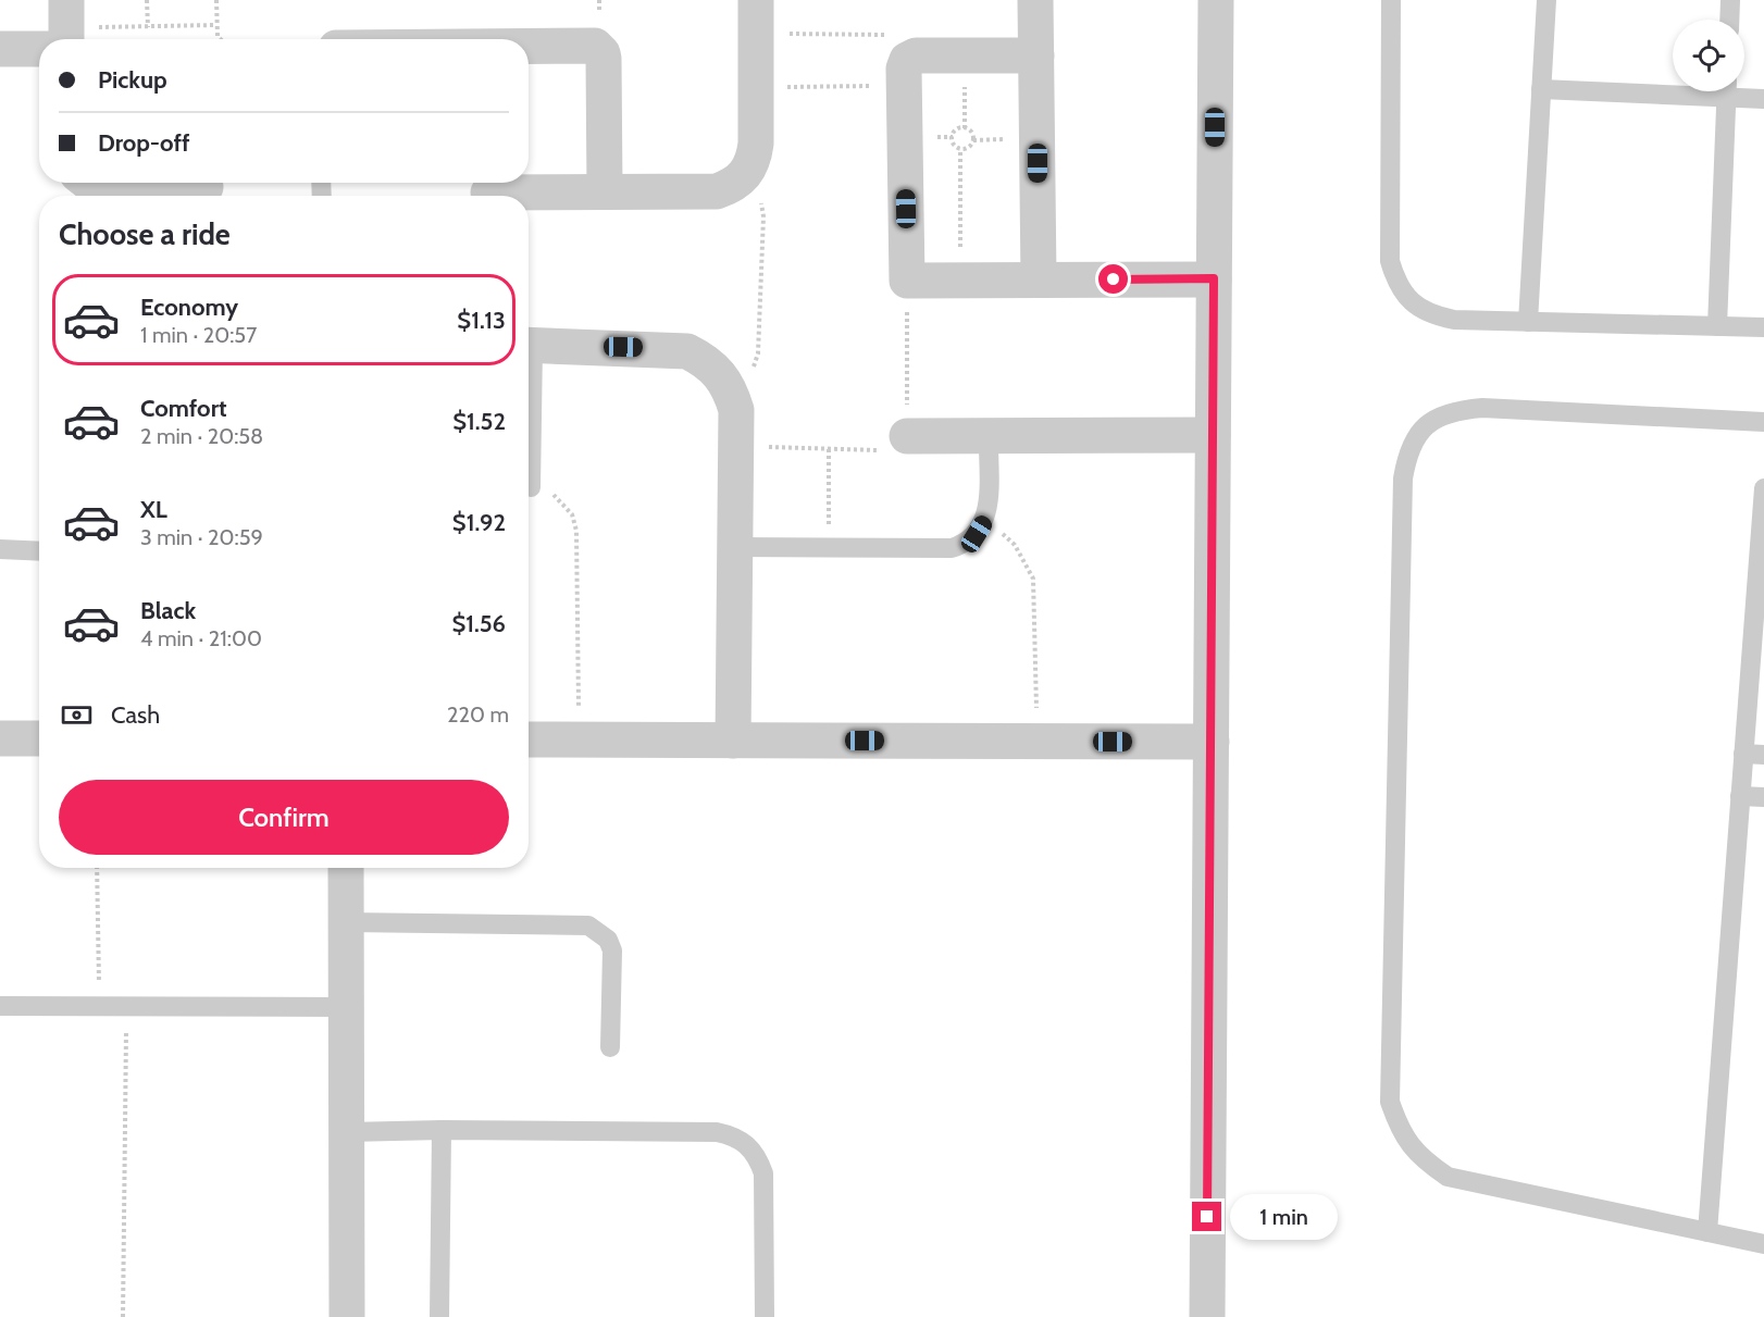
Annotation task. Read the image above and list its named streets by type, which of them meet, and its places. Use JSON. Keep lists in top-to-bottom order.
{
  "page": {
    "banner": ["Pickup", "Drop-off"],
    "heading": "Choose a ride",
    "list": [
      {
        "name": "Economy",
        "note": "1 min · 20:57",
        "value": "$1.13"
      },
      {
        "name": "Comfort",
        "note": "2 min · 20:58",
        "value": "$1.52"
      },
      {
        "name": "XL",
        "note": "3 min · 20:59",
        "value": "$1.92"
      },
      {
        "name": "Black",
        "note": "4 min · 21:00",
        "value": "$1.56"
      }
    ],
    "pay": ["Cash", "220 m"],
    "buttons": "Confirm",
    "bubble": "1 min"
  }
}
